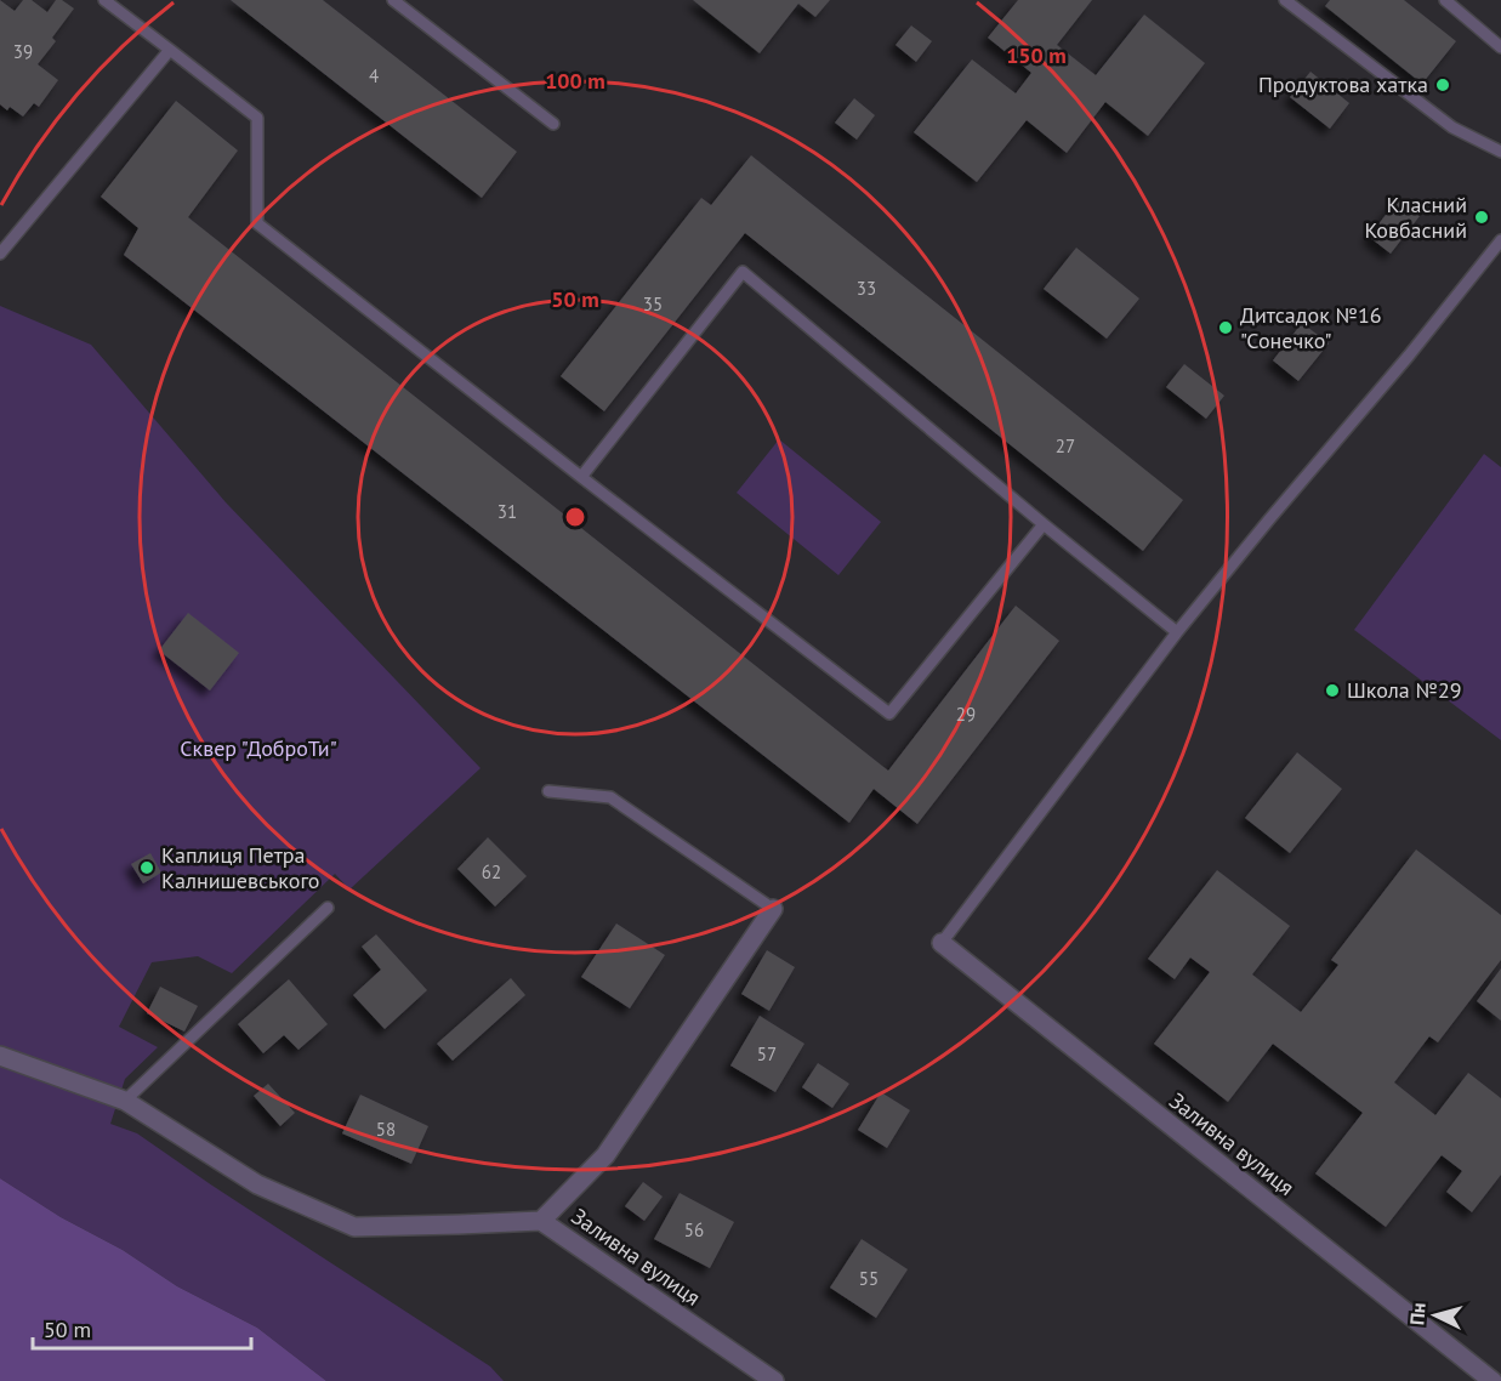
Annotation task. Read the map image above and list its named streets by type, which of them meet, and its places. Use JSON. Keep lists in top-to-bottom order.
{
  "streets": {
    "street": ["Заливна вулиця"]
  },
  "parks": ["Сквер \"ДоброТи\""],
  "places": [
    "Продуктова хатка",
    "Класний Ковбасний",
    "Дитсадок №16 \"Сонечко\"",
    "Школа №29",
    "Каплиця Петра Калнишевського"
  ],
  "house_numbers": [
    "39",
    "4",
    "33",
    "35",
    "27",
    "31",
    "29",
    "62",
    "57",
    "58",
    "56",
    "55"
  ],
  "scale_bar": "50 m",
  "north": "left",
  "rings": ["150 m", "100 m", "50 m"]
}
